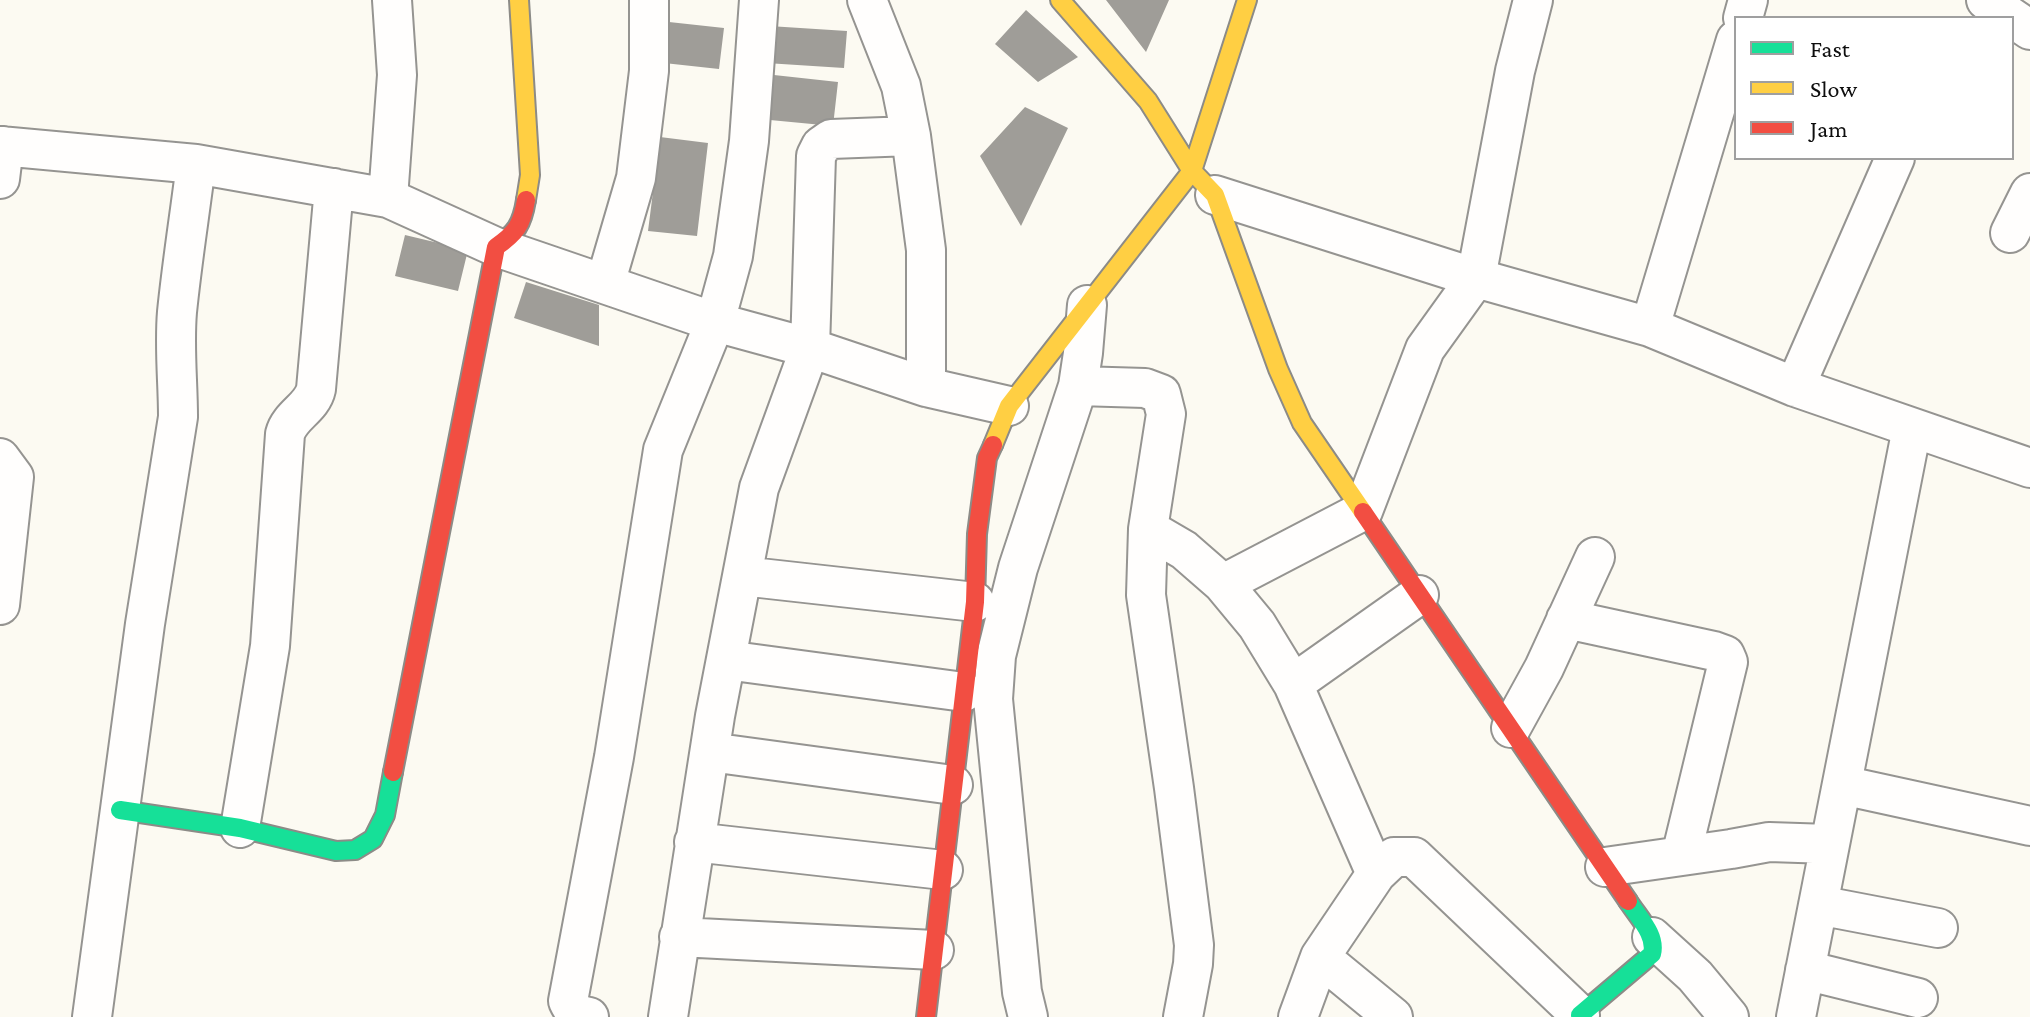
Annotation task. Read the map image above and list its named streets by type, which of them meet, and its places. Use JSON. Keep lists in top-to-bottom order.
{
  "legend": ["Fast", "Slow", "Jam"]
}
